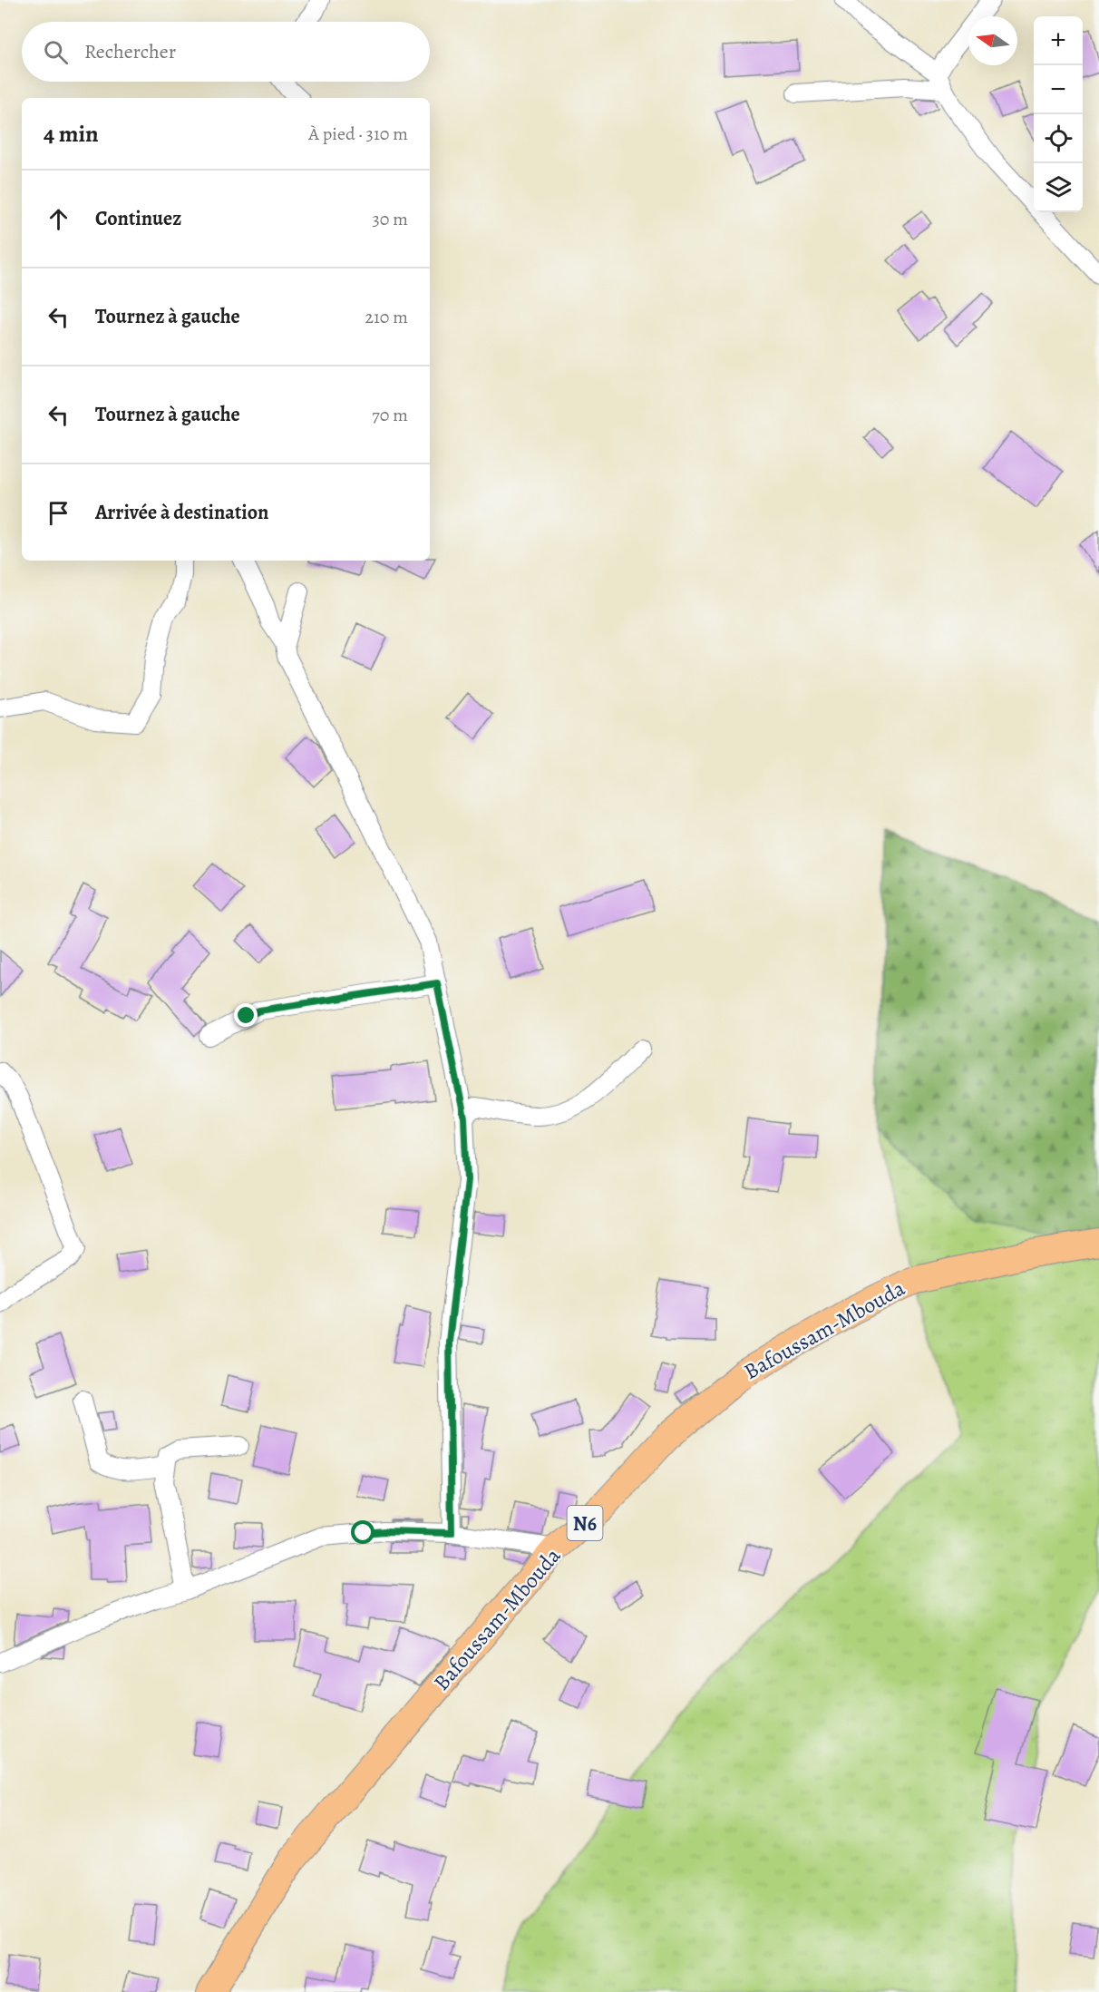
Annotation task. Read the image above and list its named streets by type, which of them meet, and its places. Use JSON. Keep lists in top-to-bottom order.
{
  "streets": {
    "highway": ["Bafoussam-Mbouda", "N6"]
  },
  "north": "left",
  "page": {
    "map_buttons": ["+", "−"],
    "search": "Rechercher",
    "heading": ["4 min", "À pied · 310 m"],
    "list": [
      ["Continuez", "30 m"],
      ["Tournez à gauche", "210 m"],
      ["Tournez à gauche", "70 m"],
      "Arrivée à destination"
    ]
  }
}
